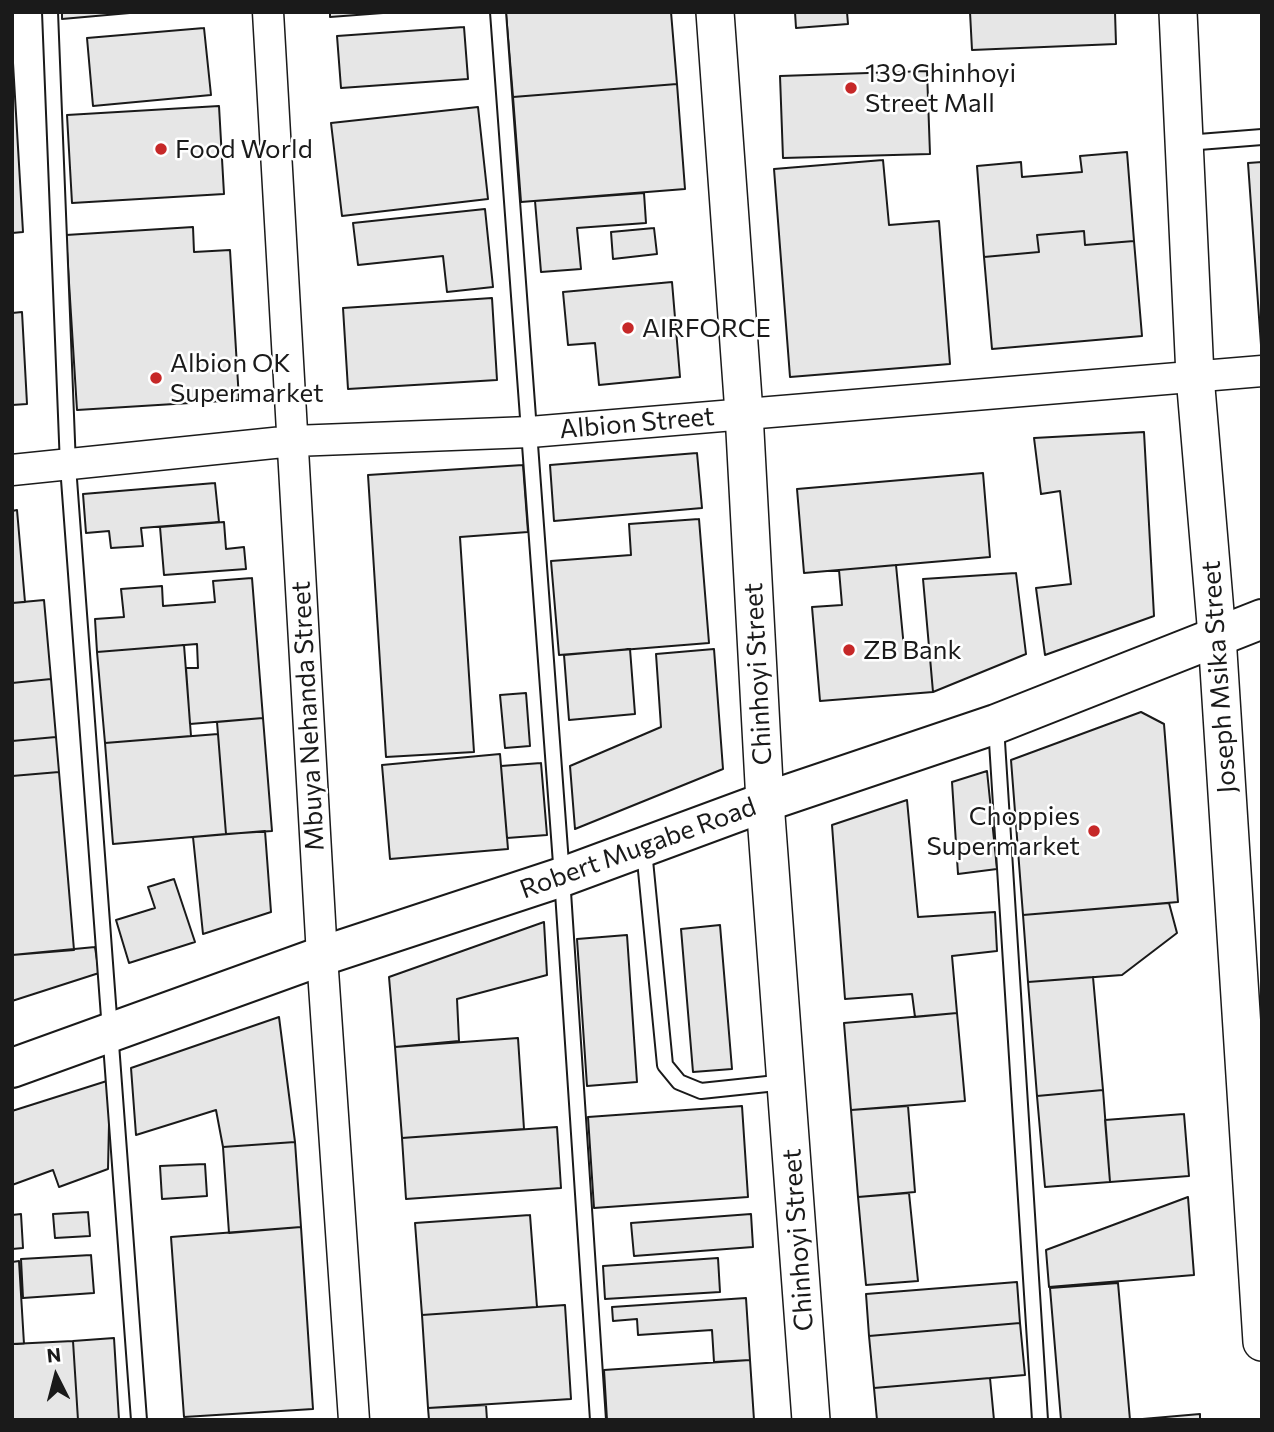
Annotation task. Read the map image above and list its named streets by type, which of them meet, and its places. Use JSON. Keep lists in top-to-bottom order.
{
  "streets": {
    "main road": ["Robert Mugabe Road"],
    "street": [
      "Albion Street",
      "Chinhoyi Street",
      "Joseph Msika Street",
      "Mbuya Nehanda Street"
    ]
  },
  "crossings": [
    ["Albion Street", "Chinhoyi Street"],
    ["Albion Street", "Joseph Msika Street"],
    ["Albion Street", "Mbuya Nehanda Street"],
    ["Chinhoyi Street", "Robert Mugabe Road"],
    ["Joseph Msika Street", "Robert Mugabe Road"],
    ["Mbuya Nehanda Street", "Robert Mugabe Road"]
  ],
  "places": [
    "139 Chinhoyi Street Mall",
    "Food World",
    "AIRFORCE",
    "Albion OK Supermarket",
    "ZB Bank",
    "Choppies Supermarket"
  ],
  "north": "top"
}
